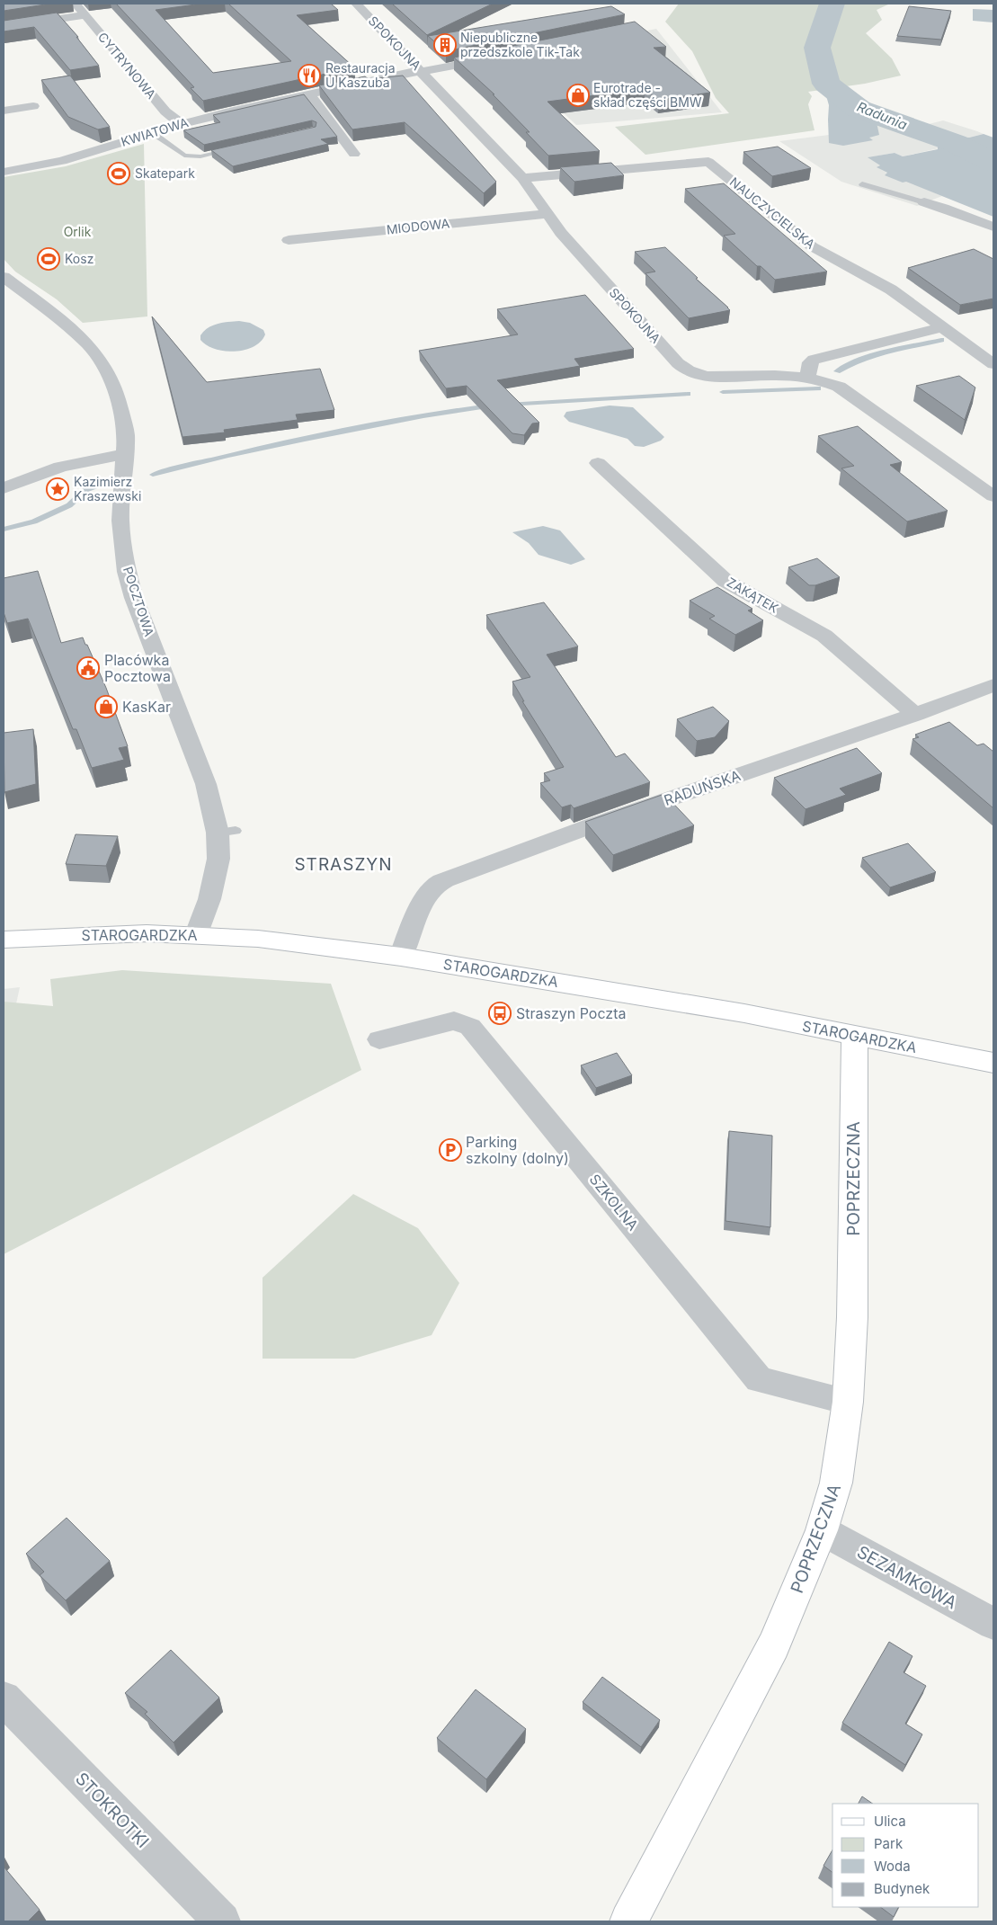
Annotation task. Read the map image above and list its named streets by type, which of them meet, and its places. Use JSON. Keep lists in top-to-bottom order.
{
  "streets": {
    "main road": ["STAROGARDZKA", "POPRZECZNA"],
    "street": [
      "SPOKOJNA",
      "CYTRYNOWA",
      "KWIATOWA",
      "NAUCZYCIELSKA",
      "MIODOWA",
      "ZAKĄTEK",
      "POCZTOWA",
      "RADUŃSKA",
      "SZKOLNA",
      "SEZAMKOWA",
      "STOKROTKI"
    ]
  },
  "crossings": [
    ["SPOKOJNA", "KWIATOWA"],
    ["SPOKOJNA", "NAUCZYCIELSKA"],
    ["SPOKOJNA", "MIODOWA"],
    ["CYTRYNOWA", "KWIATOWA"],
    ["ZAKĄTEK", "RADUŃSKA"],
    ["POCZTOWA", "STAROGARDZKA"],
    ["RADUŃSKA", "STAROGARDZKA"],
    ["STAROGARDZKA", "POPRZECZNA"],
    ["POPRZECZNA", "SZKOLNA"],
    ["POPRZECZNA", "SEZAMKOWA"]
  ],
  "districts": ["STRASZYN"],
  "water": ["Radunia"],
  "parks": ["Orlik"],
  "places": {
    "building": ["Niepubliczne przedszkole Tik-Tak"],
    "restaurant": ["Restauracja U Kaszuba"],
    "shop": ["Eurotrade - skład części BMW", "KasKar"],
    "sports": ["Skatepark", "Kosz"],
    "place": ["Kazimierz Kraszewski"],
    "public building": ["Placówka Pocztowa"],
    "bus stop": ["Straszyn Poczta"],
    "parking": ["Parking szkolny (dolny)"]
  },
  "legend": [
    "Ulica",
    "Park",
    "Woda",
    "Budynek"
  ]
}
